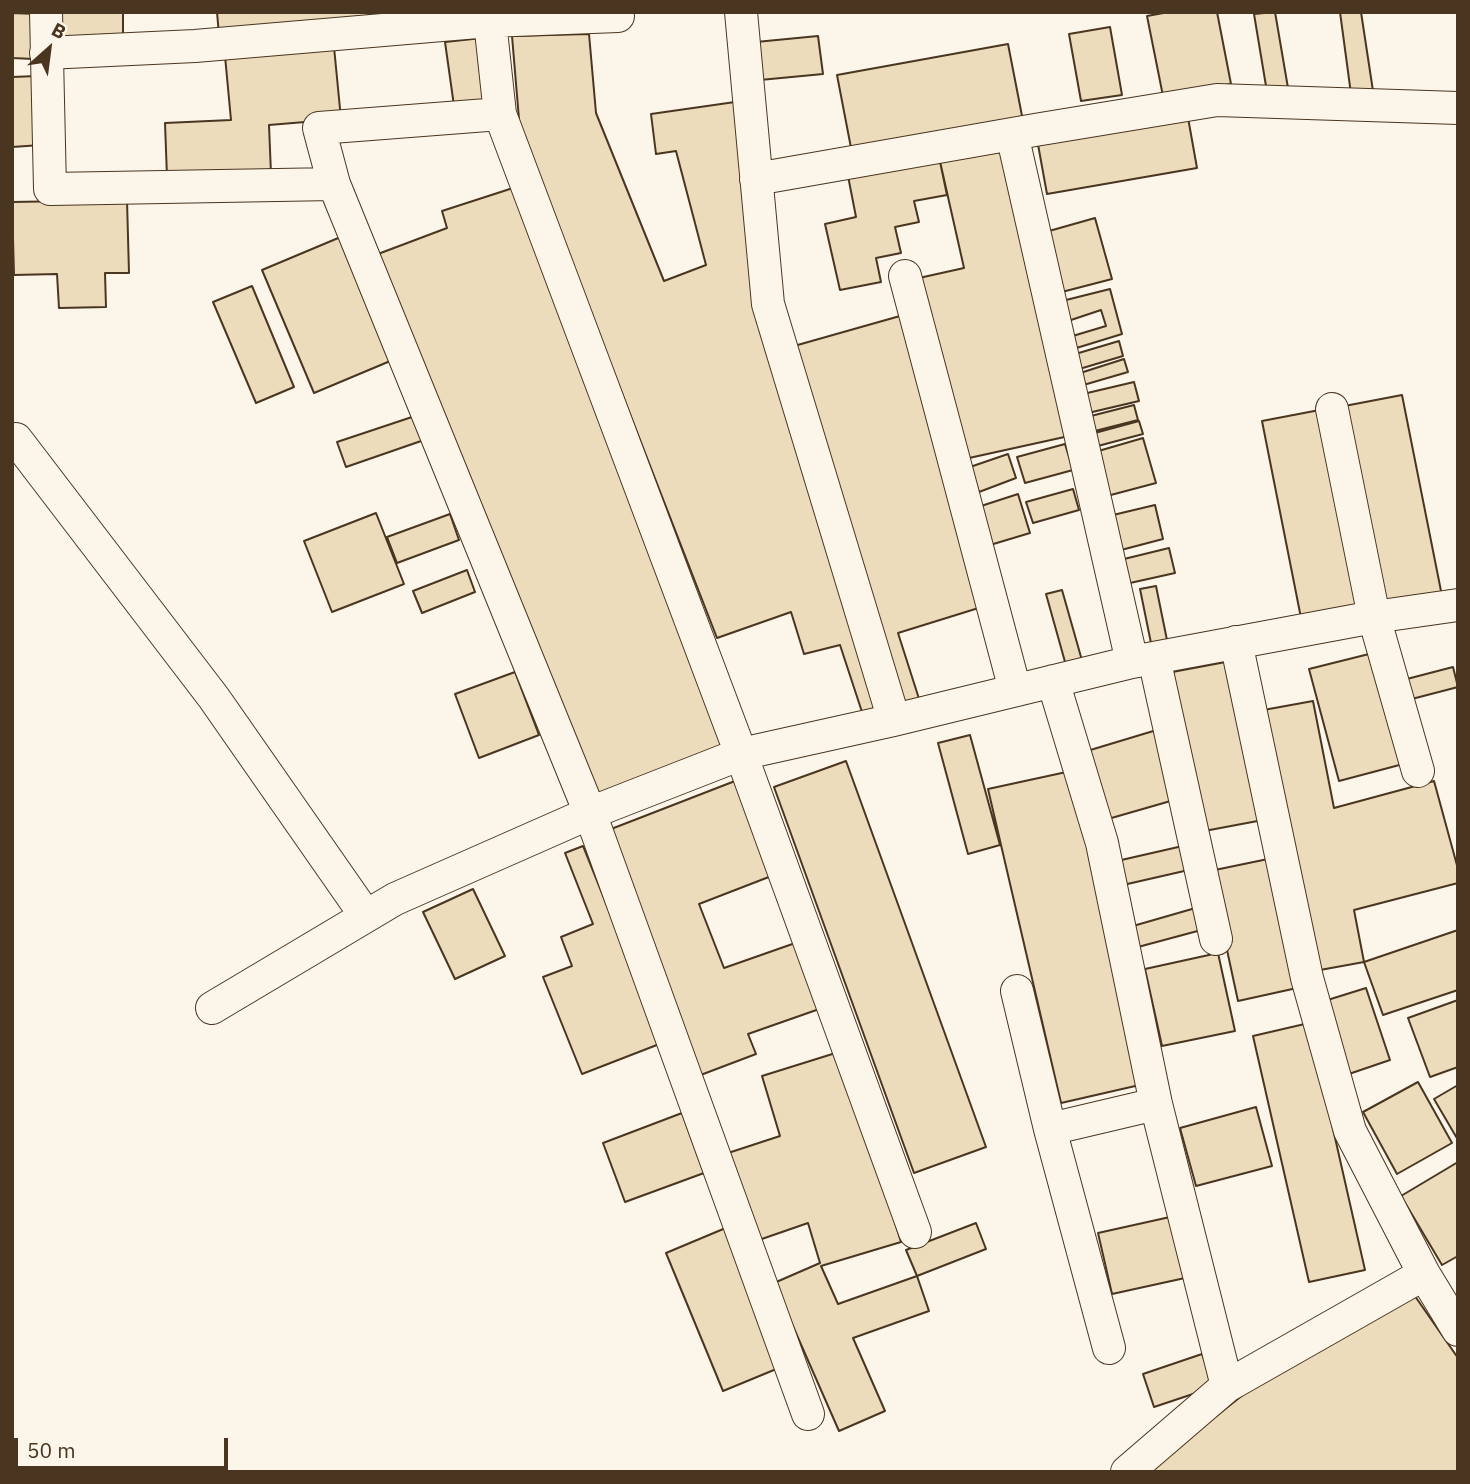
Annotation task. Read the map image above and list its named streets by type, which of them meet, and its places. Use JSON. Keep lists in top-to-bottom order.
{
  "scale_bar": "50 m",
  "north": "top right"
}
